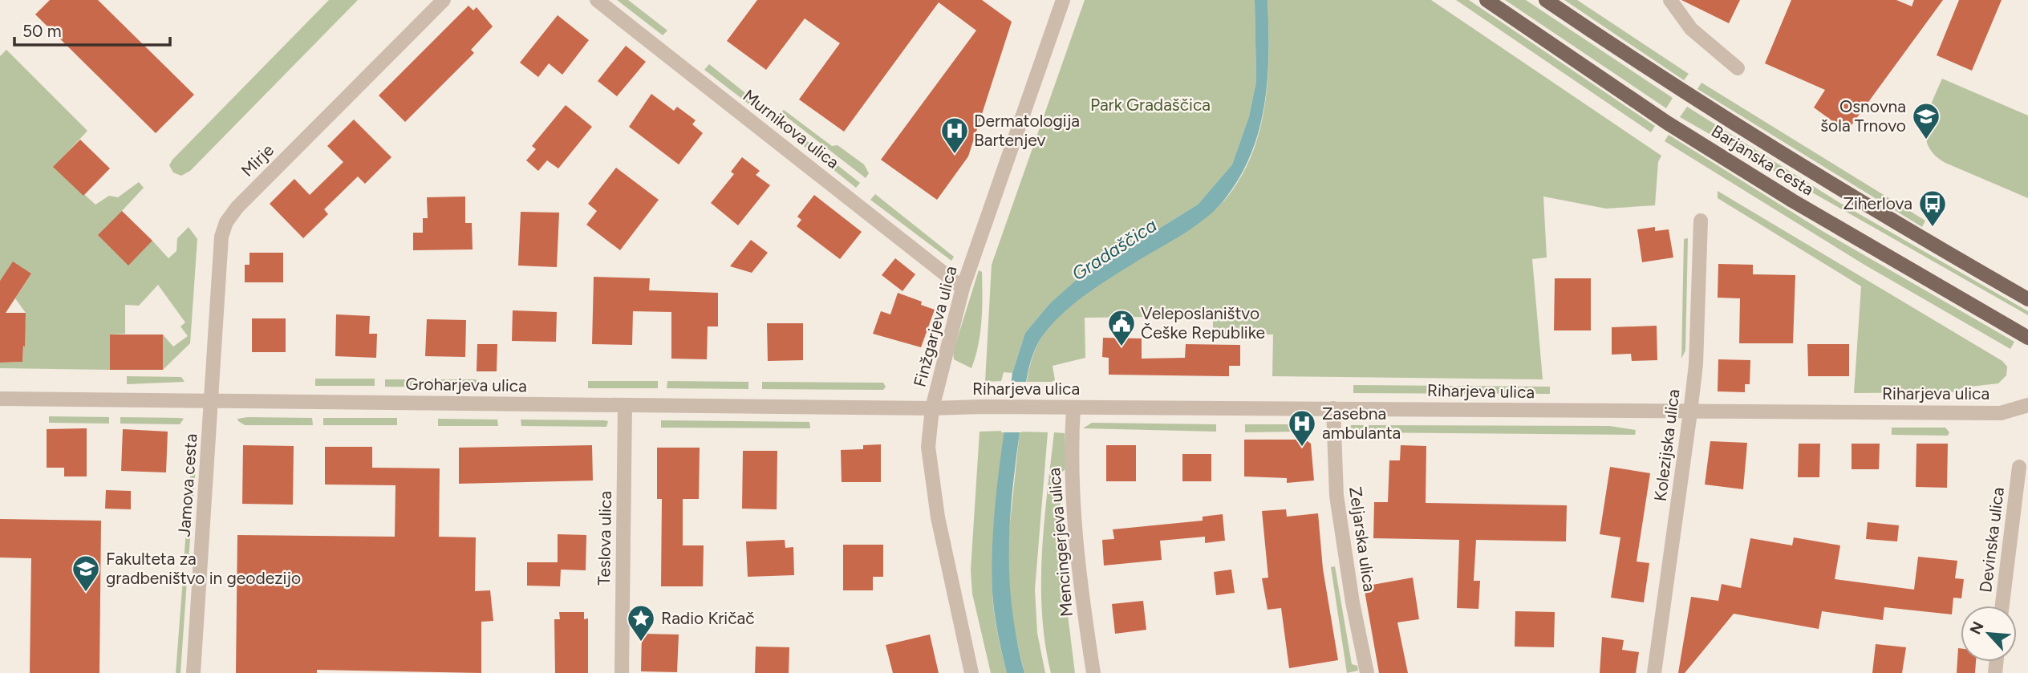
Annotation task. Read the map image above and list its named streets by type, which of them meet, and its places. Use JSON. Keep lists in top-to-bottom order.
{
  "streets": {
    "main road": ["Barjanska cesta"],
    "street": [
      "Murnikova ulica",
      "Mirje",
      "Finžgarjeva ulica",
      "Groharjeva ulica",
      "Riharjeva ulica",
      "Kolezijska ulica",
      "Jamova cesta",
      "Teslova ulica",
      "Zeljarska ulica",
      "Devinska ulica",
      "Mencingerjeva ulica"
    ]
  },
  "crossings": [
    ["Murnikova ulica", "Finžgarjeva ulica"],
    ["Mirje", "Groharjeva ulica"],
    ["Mirje", "Jamova cesta"],
    ["Finžgarjeva ulica", "Groharjeva ulica"],
    ["Finžgarjeva ulica", "Riharjeva ulica"],
    ["Groharjeva ulica", "Riharjeva ulica"],
    ["Groharjeva ulica", "Jamova cesta"],
    ["Groharjeva ulica", "Teslova ulica"],
    ["Riharjeva ulica", "Kolezijska ulica"],
    ["Riharjeva ulica", "Zeljarska ulica"],
    ["Riharjeva ulica", "Mencingerjeva ulica"]
  ],
  "water": ["Gradaščica"],
  "parks": ["Park Gradaščica"],
  "places": {
    "school or university": ["Osnovna šola Trnovo", "Fakulteta za gradbeništvo in geodezijo"],
    "hospital": ["Dermatologija Bartenjev", "Zasebna ambulanta"],
    "bus stop": ["Ziherlova"],
    "public building": ["Veleposlaništvo Češke Republike"],
    "place": ["Radio Kričač"]
  },
  "scale_bar": "50 m",
  "north": "top left"
}
